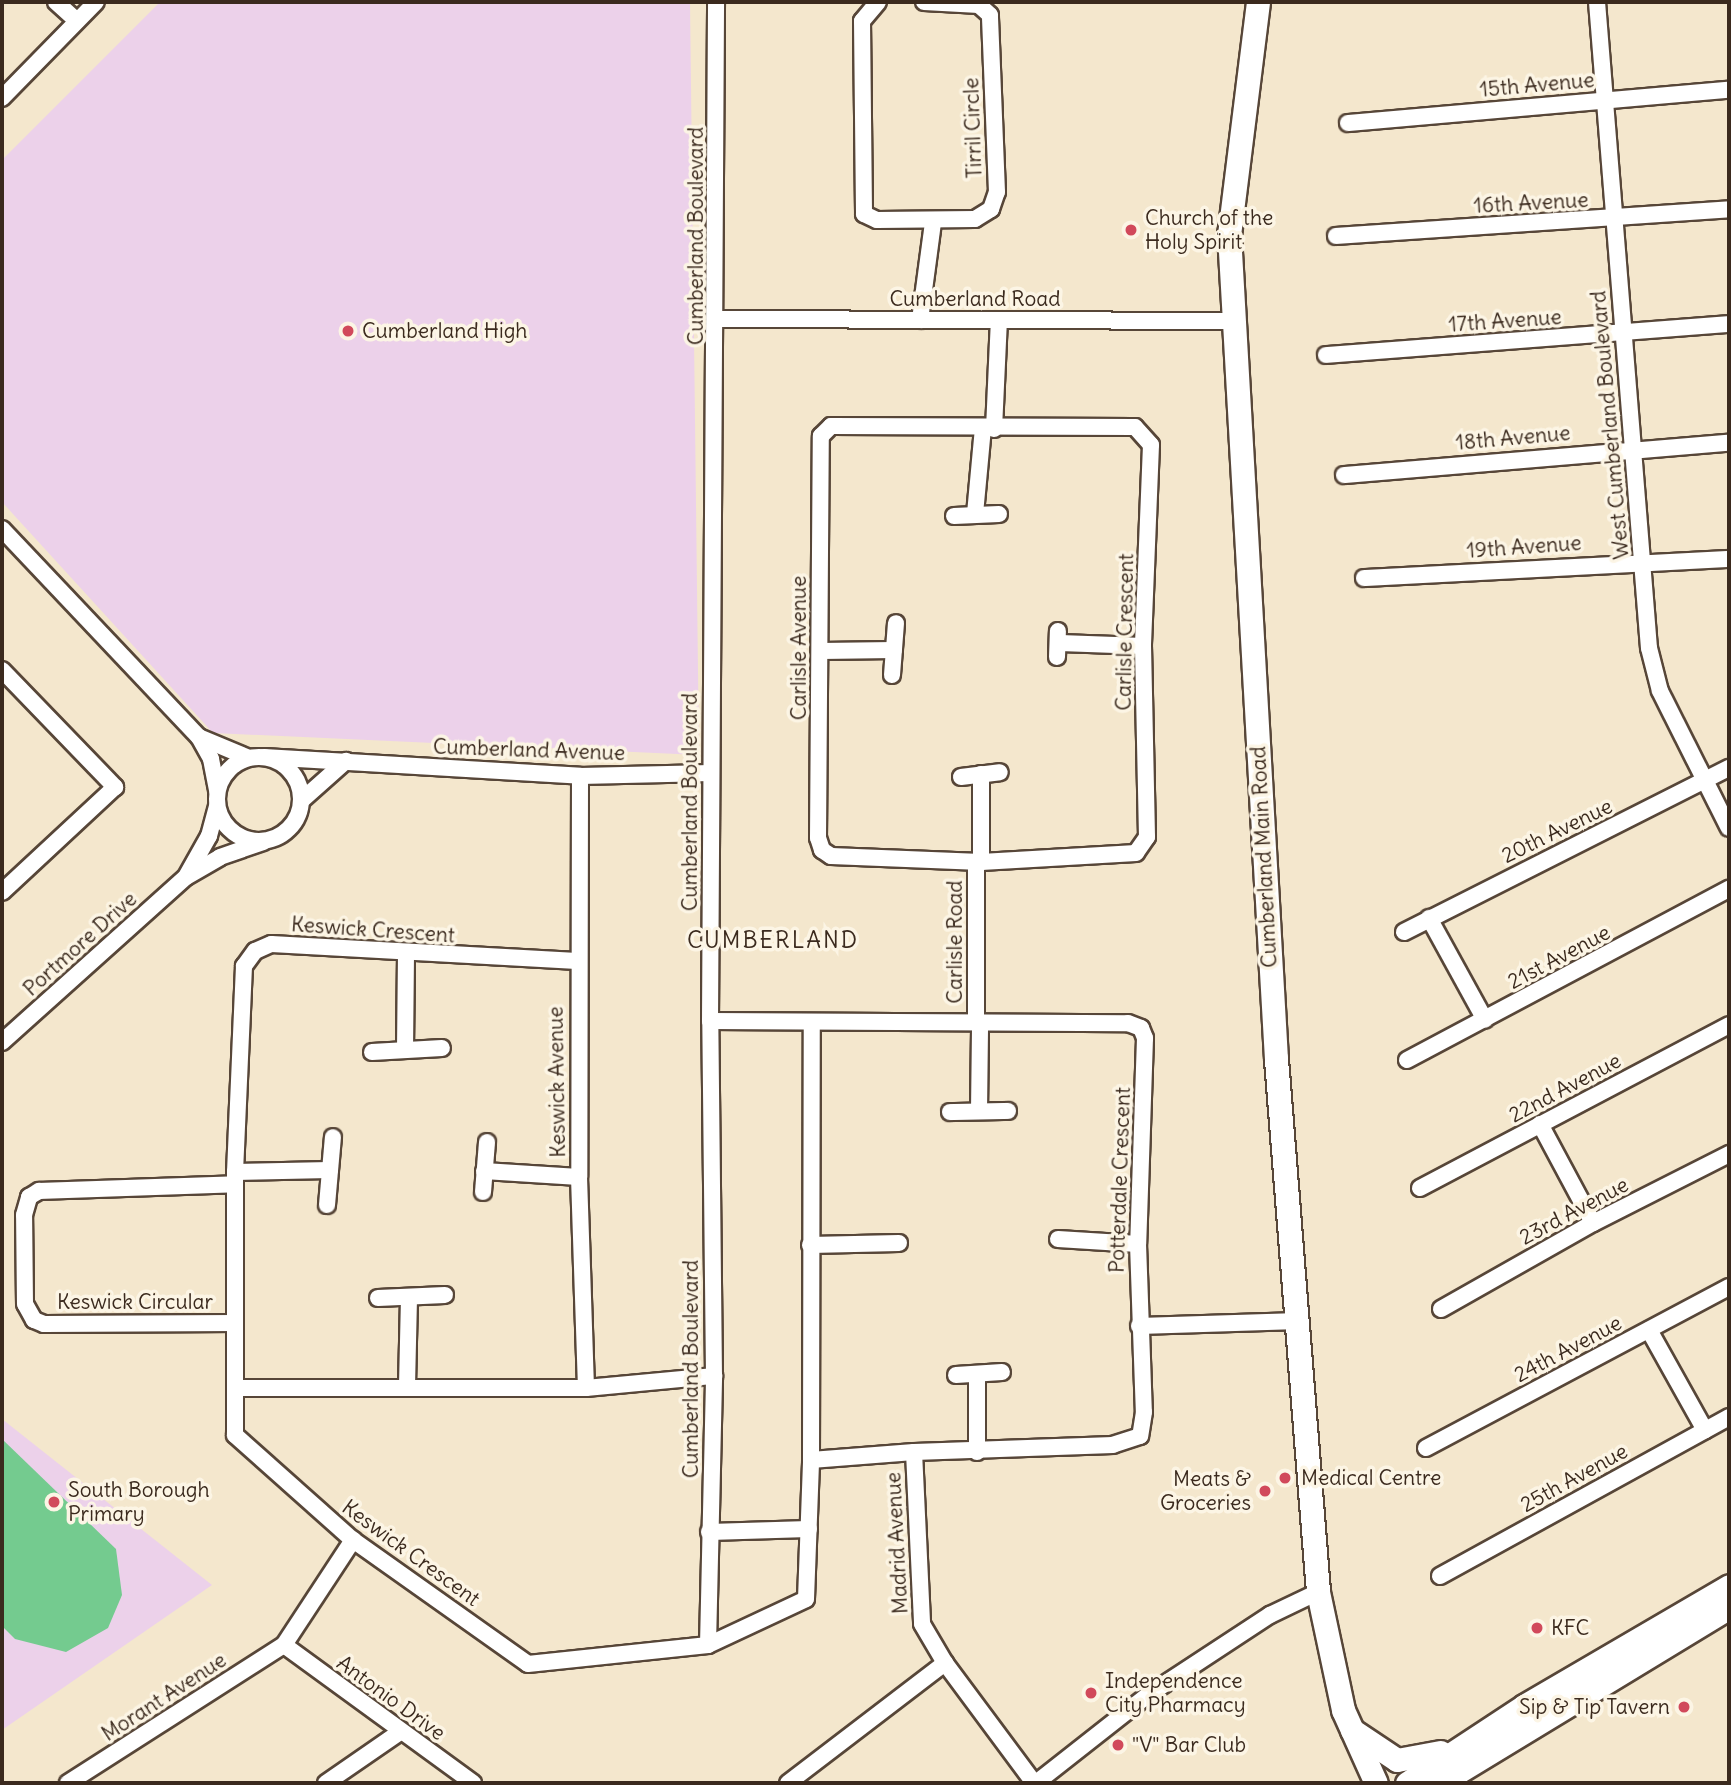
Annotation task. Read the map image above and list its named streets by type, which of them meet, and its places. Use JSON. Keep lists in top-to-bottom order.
{
  "streets": {
    "street": [
      "15th Avenue",
      "Tirril Circle",
      "16th Avenue",
      "Cumberland Boulevard",
      "Cumberland Road",
      "17th Avenue",
      "West Cumberland Boulevard",
      "18th Avenue",
      "19th Avenue",
      "Carlisle Crescent",
      "Carlisle Avenue",
      "Cumberland Avenue",
      "20th Avenue",
      "Cumberland Main Road",
      "Keswick Crescent",
      "Carlisle Road",
      "Portmore Drive",
      "21st Avenue",
      "Keswick Avenue",
      "22nd Avenue",
      "Potterdale Crescent",
      "23rd Avenue",
      "Keswick Circular",
      "24th Avenue",
      "25th Avenue",
      "Madrid Avenue",
      "Morant Avenue",
      "Antonio Drive"
    ]
  },
  "crossings": [
    ["15th Avenue", "West Cumberland Boulevard"],
    ["16th Avenue", "West Cumberland Boulevard"],
    ["Cumberland Boulevard", "Cumberland Road"],
    ["Cumberland Boulevard", "Cumberland Avenue"],
    ["Cumberland Boulevard", "Keswick Crescent"],
    ["Cumberland Boulevard", "Potterdale Crescent"],
    ["Cumberland Road", "Cumberland Main Road"],
    ["17th Avenue", "West Cumberland Boulevard"],
    ["West Cumberland Boulevard", "18th Avenue"],
    ["West Cumberland Boulevard", "19th Avenue"],
    ["West Cumberland Boulevard", "20th Avenue"],
    ["Carlisle Crescent", "Carlisle Avenue"],
    ["Carlisle Crescent", "Carlisle Road"],
    ["Cumberland Avenue", "Portmore Drive"],
    ["Cumberland Avenue", "Keswick Avenue"],
    ["Keswick Crescent", "Keswick Avenue"],
    ["Keswick Crescent", "Potterdale Crescent"],
    ["Keswick Crescent", "Keswick Circular"],
    ["Keswick Crescent", "Madrid Avenue"],
    ["Carlisle Road", "Potterdale Crescent"],
    ["Potterdale Crescent", "Madrid Avenue"],
    ["Morant Avenue", "Antonio Drive"]
  ],
  "districts": ["CUMBERLAND"],
  "places": [
    "Church of the Holy Spirit",
    "Cumberland High",
    "Medical Centre",
    "Meats & Groceries",
    "South Borough Primary",
    "KFC",
    "Independence City Pharmacy",
    "Sip & Tip Tavern",
    "\"V\" Bar Club"
  ]
}
